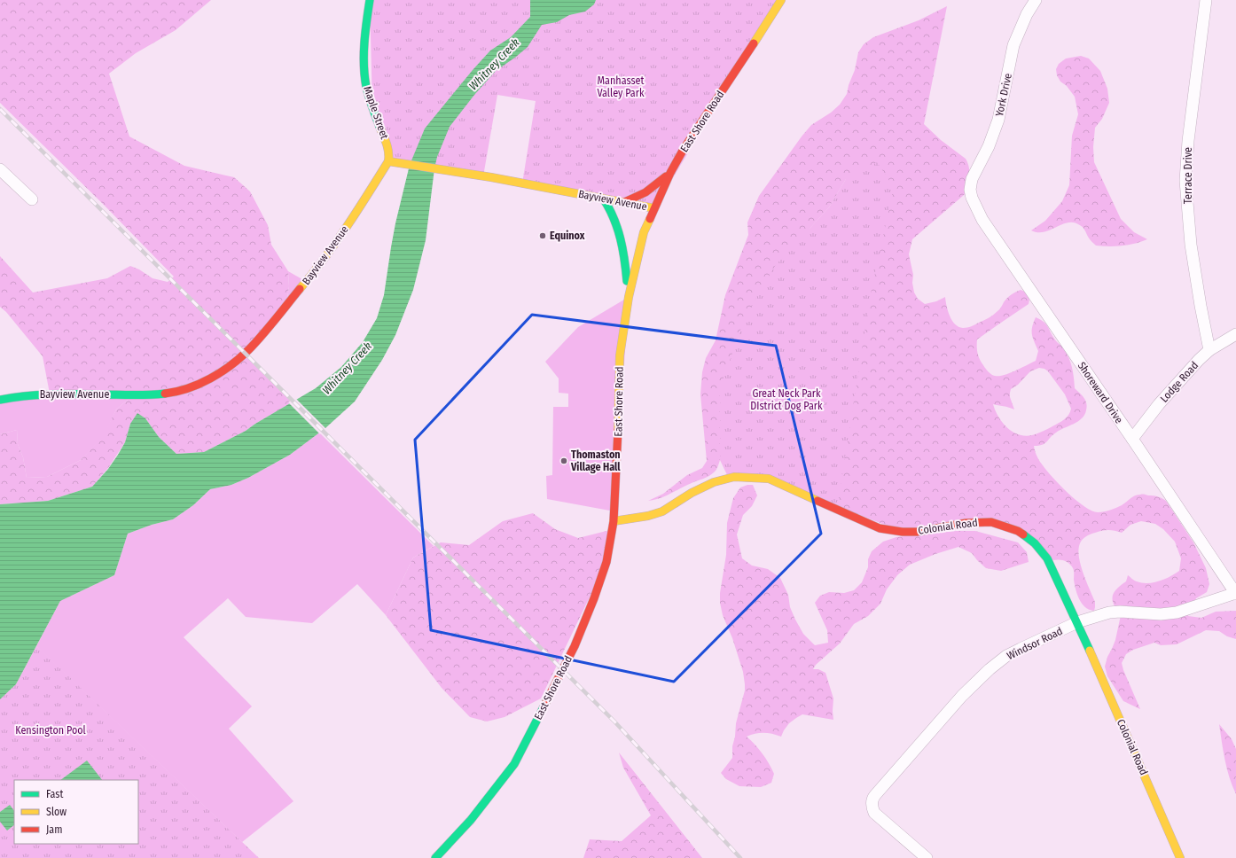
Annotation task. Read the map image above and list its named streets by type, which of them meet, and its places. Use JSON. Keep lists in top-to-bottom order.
{
  "streets": {
    "street": [
      "York Drive",
      "Maple Street",
      "East Shore Road",
      "Terrace Drive",
      "Bayview Avenue",
      "Lodge Road",
      "Shoreward Drive",
      "Colonial Road",
      "Windsor Road"
    ]
  },
  "crossings": [
    ["York Drive", "Shoreward Drive"],
    ["Maple Street", "Bayview Avenue"],
    ["East Shore Road", "Bayview Avenue"],
    ["East Shore Road", "Colonial Road"],
    ["Terrace Drive", "Lodge Road"],
    ["Lodge Road", "Shoreward Drive"],
    ["Shoreward Drive", "Windsor Road"],
    ["Colonial Road", "Windsor Road"]
  ],
  "water": ["Whitney Creek"],
  "parks": ["Manhasset Valley Park", "Great Neck Park DIstrict Dog Park", "Kensington Pool"],
  "places": ["Equinox", "Thomaston Village Hall"],
  "legend": ["Fast", "Slow", "Jam"]
}
